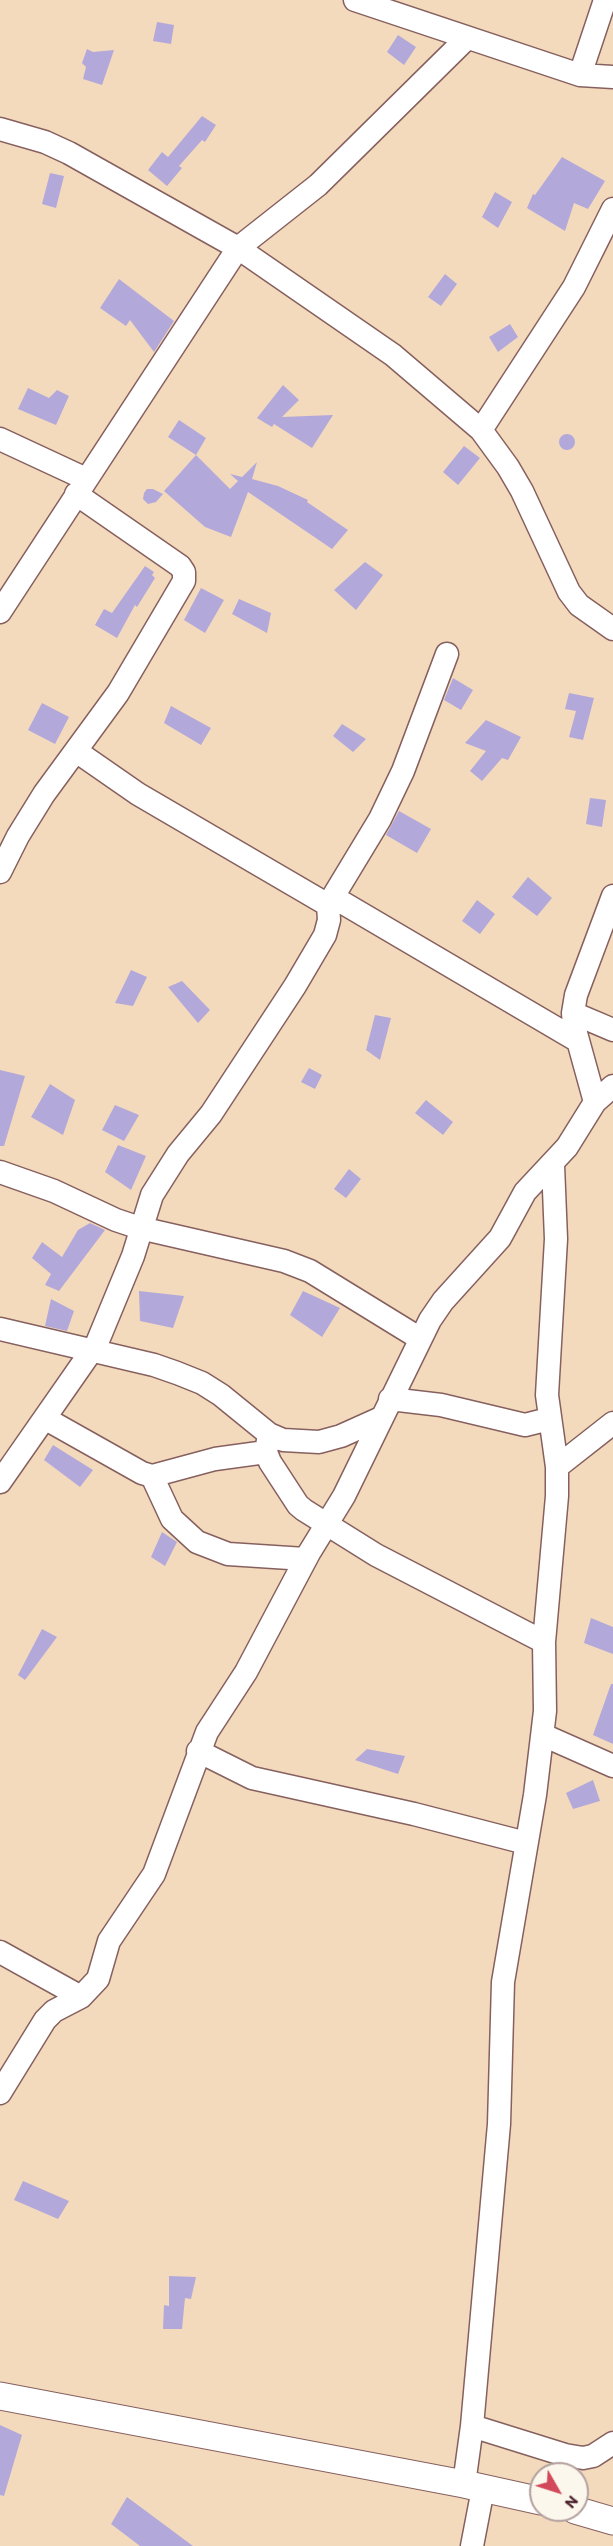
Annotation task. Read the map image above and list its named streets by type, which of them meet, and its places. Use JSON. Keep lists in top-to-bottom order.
{
  "north": "bottom right"
}
